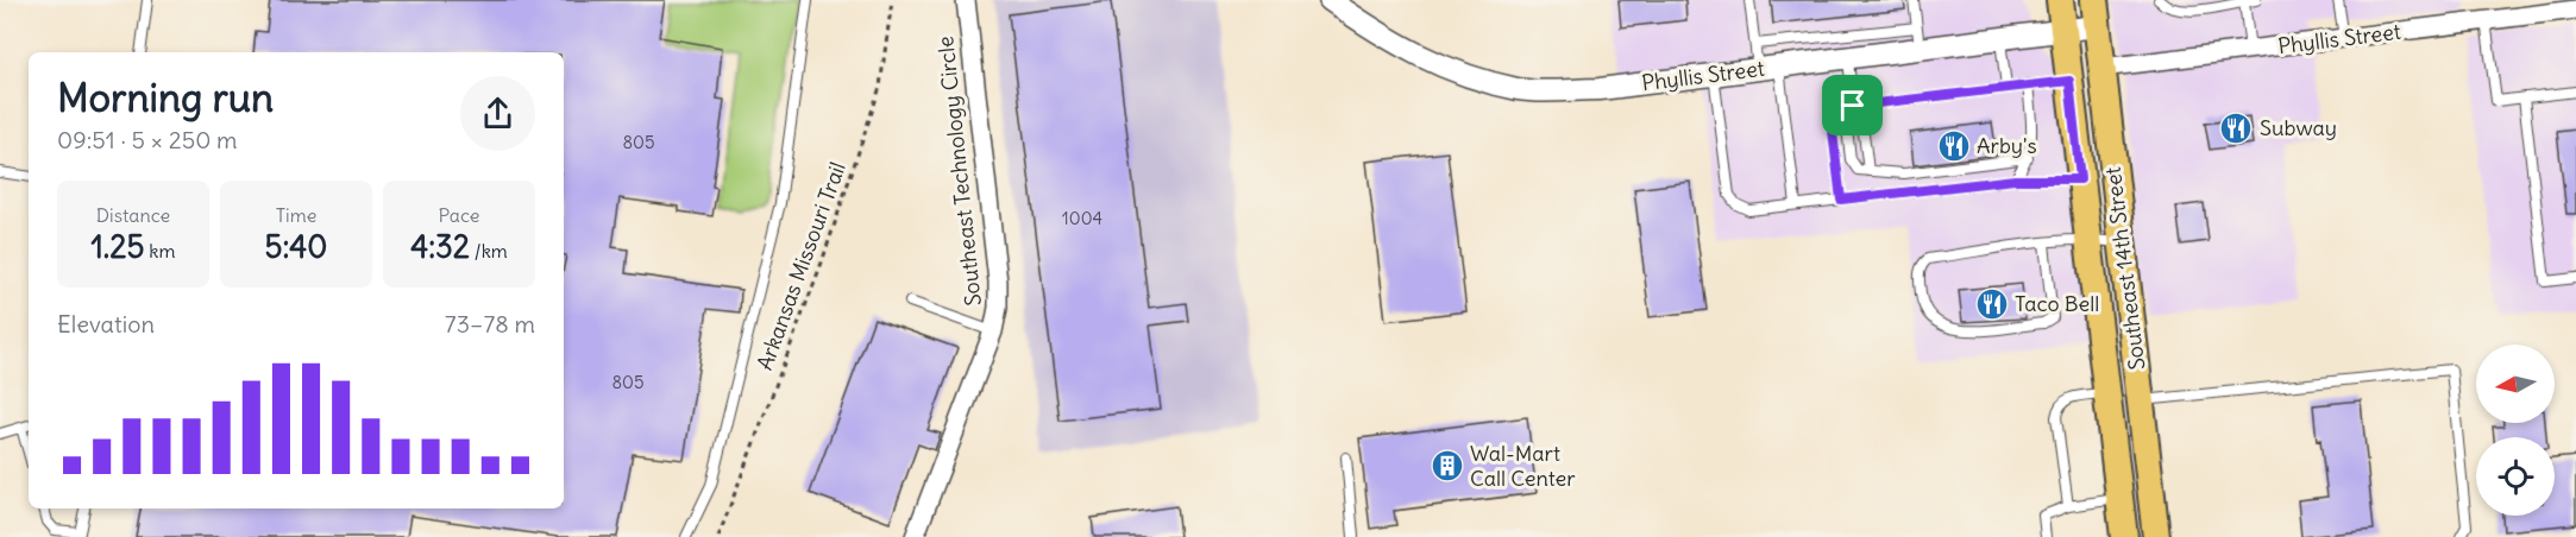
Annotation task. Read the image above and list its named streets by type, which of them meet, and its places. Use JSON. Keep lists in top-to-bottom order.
{
  "streets": {
    "main road": ["Southeast 14th Street"],
    "street": ["Phyllis Street", "Southeast Technology Circle"],
    "path": ["Arkansas Missouri Trail"]
  },
  "crossings": [
    ["Phyllis Street", "Southeast 14th Street"]
  ],
  "places": {
    "restaurant": ["Subway", "Arby's", "Taco Bell"],
    "building": ["Wal-Mart Call Center"]
  },
  "house_numbers": ["805", "1004", "805"],
  "north": "left",
  "page": {
    "heading": ["Morning run", "09:51 · 5 × 250 m"],
    "stats": [
      ["Distance", "1.25 km"],
      ["Time", "5:40"],
      ["Pace", "4:32 /km"]
    ],
    "chart": ["Elevation", "73–78 m"]
  }
}
